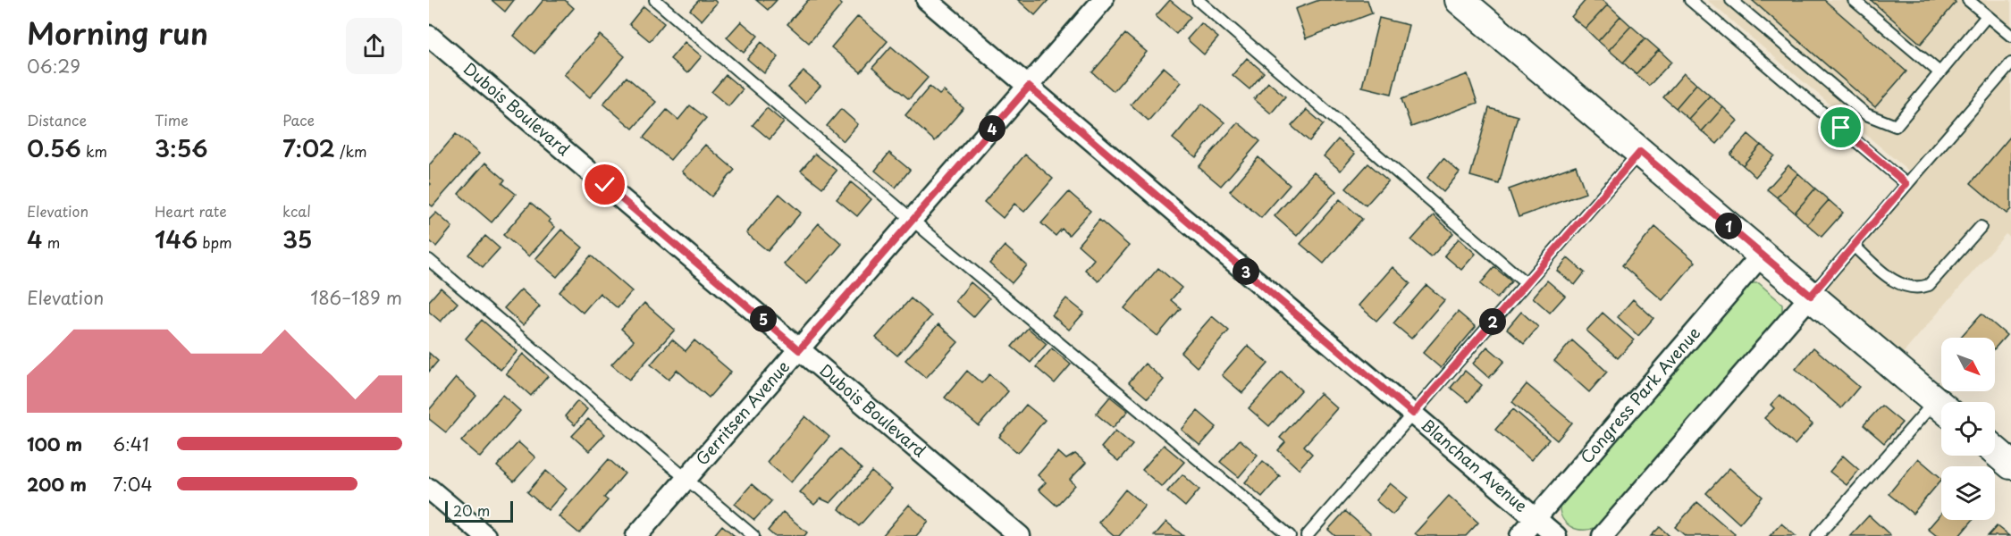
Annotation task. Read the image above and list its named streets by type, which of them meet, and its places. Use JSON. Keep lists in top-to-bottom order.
{
  "streets": {
    "street": [
      "Dubois Boulevard",
      "Congress Park Avenue",
      "Gerritsen Avenue",
      "Blanchan Avenue"
    ]
  },
  "crossings": [
    ["Dubois Boulevard", "Gerritsen Avenue"],
    ["Congress Park Avenue", "Blanchan Avenue"],
    ["Gerritsen Avenue", "Blanchan Avenue"]
  ],
  "scale_bar": "20 m",
  "north": "bottom right",
  "page": {
    "heading": ["Morning run", "06:29"],
    "stats": [
      ["Distance", "0.56 km"],
      ["Time", "3:56"],
      ["Pace", "7:02 /km"],
      ["Elevation", "4 m"],
      ["Heart rate", "146 bpm"],
      ["kcal", "35"]
    ],
    "pins": [
      "4",
      "1",
      "3",
      "5",
      "2"
    ],
    "chart": ["Elevation", "186–189 m"],
    "list": [
      {
        "name": "100 m",
        "note": "6:41"
      },
      {
        "name": "200 m",
        "note": "7:04"
      }
    ],
    "scale": "20 m"
  }
}
